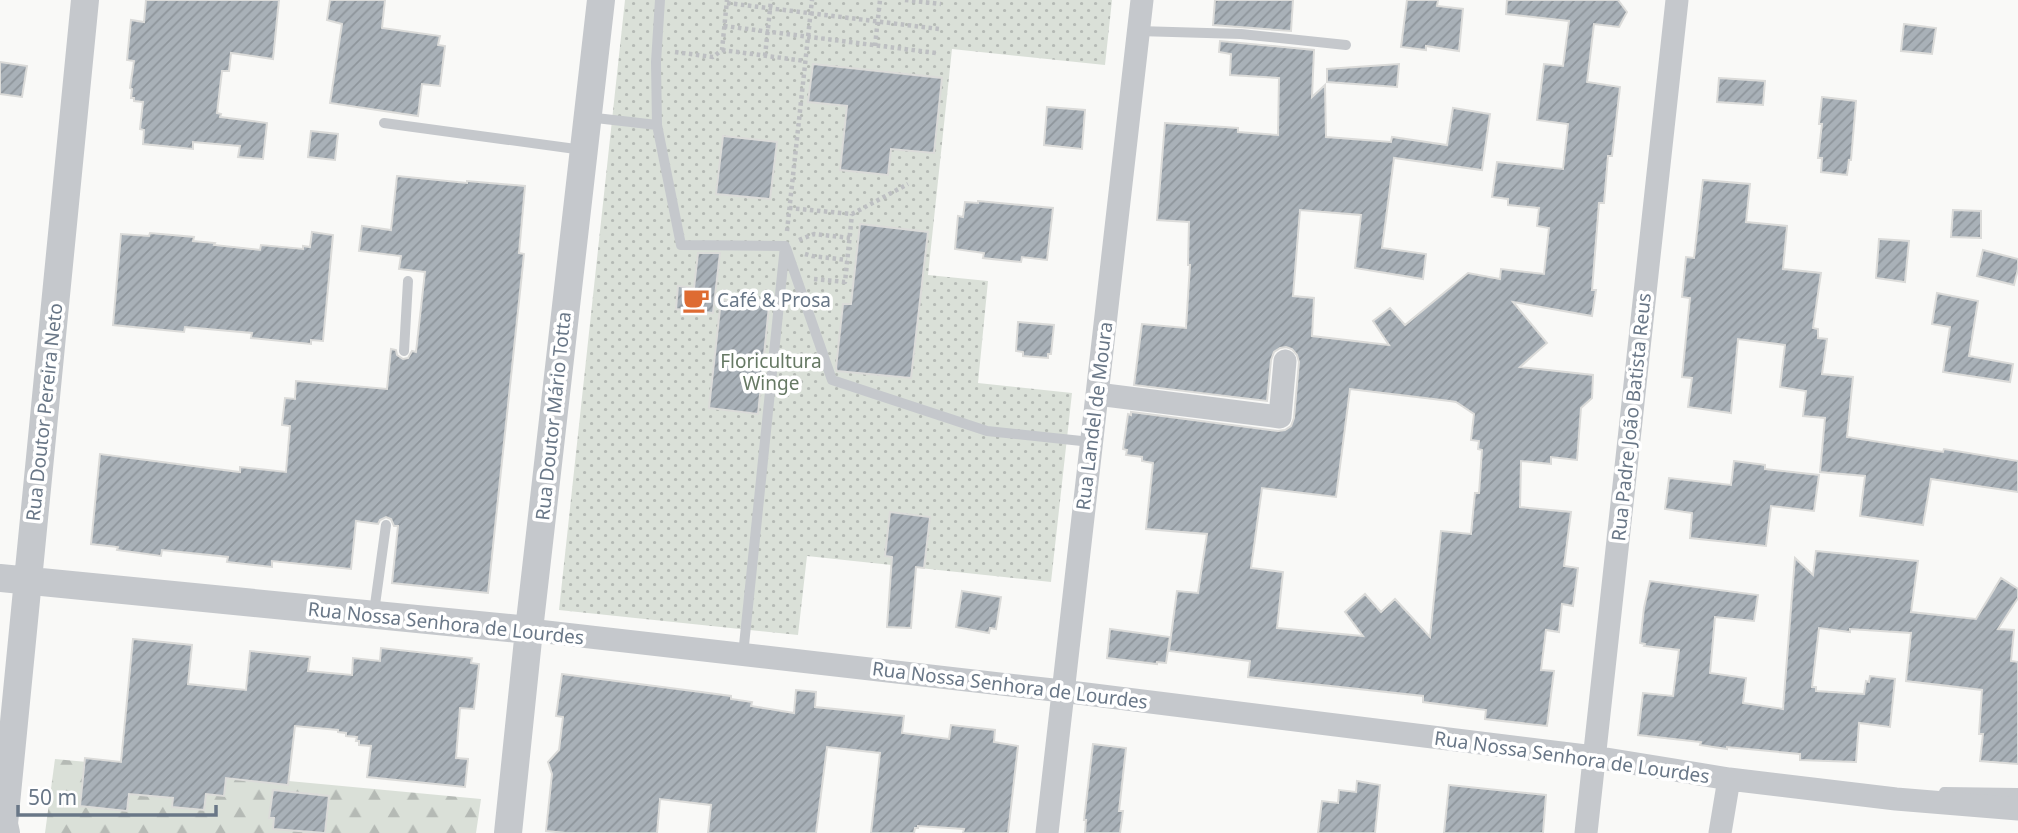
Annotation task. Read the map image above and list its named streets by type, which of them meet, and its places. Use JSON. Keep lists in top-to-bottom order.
{
  "streets": {
    "street": [
      "Rua Doutor Pereira Neto",
      "Rua Doutor Mário Totta",
      "Rua Landel de Moura",
      "Rua Padre João Batista Reus",
      "Rua Nossa Senhora de Lourdes"
    ]
  },
  "crossings": [
    ["Rua Doutor Pereira Neto", "Rua Nossa Senhora de Lourdes"],
    ["Rua Doutor Mário Totta", "Rua Nossa Senhora de Lourdes"],
    ["Rua Landel de Moura", "Rua Nossa Senhora de Lourdes"],
    ["Rua Padre João Batista Reus", "Rua Nossa Senhora de Lourdes"]
  ],
  "parks": ["Floricultura Winge"],
  "places": {
    "cafe": ["Café & Prosa"]
  },
  "scale_bar": "50 m"
}
